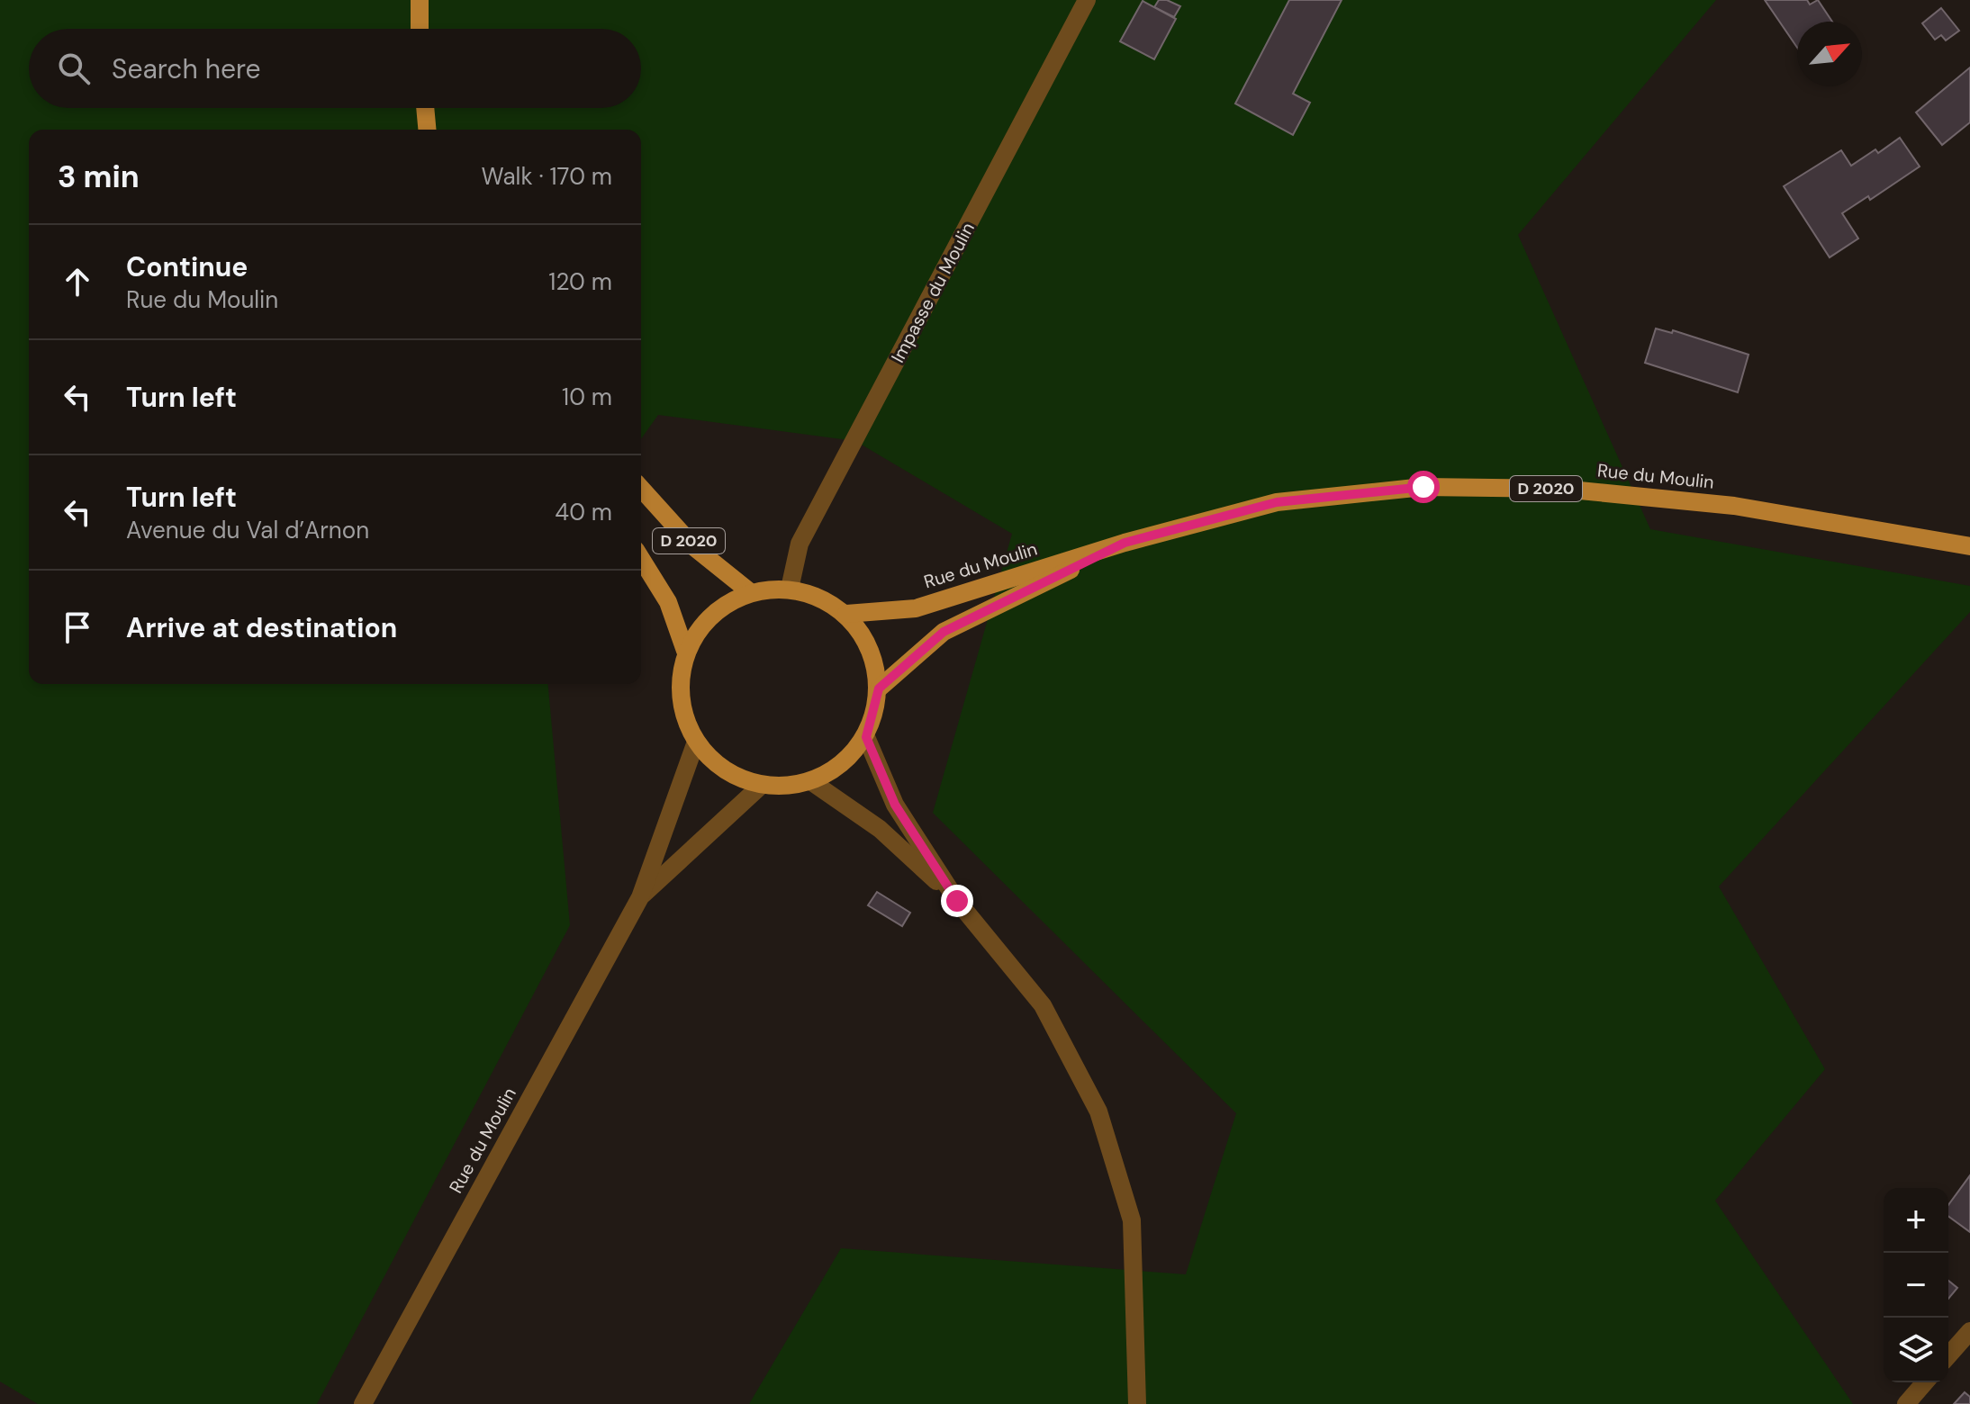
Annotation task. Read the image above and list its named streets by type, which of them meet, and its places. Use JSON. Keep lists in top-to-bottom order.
{
  "streets": {
    "main road": ["Rue du Moulin", "D 2020"],
    "street": ["Impasse du Moulin"]
  },
  "crossings": [
    ["Impasse du Moulin", "Rue du Moulin"],
    ["Impasse du Moulin", "D 2020"],
    ["Rue du Moulin", "D 2020"]
  ],
  "north": "top right",
  "page": {
    "search": "Search here",
    "heading": ["3 min", "Walk · 170 m"],
    "list": [
      ["Continue", "Rue du Moulin", "120 m"],
      ["Turn left", "10 m"],
      ["Turn left", "Avenue du Val d’Arnon", "40 m"],
      "Arrive at destination"
    ],
    "map_buttons": ["+", "−"]
  }
}
